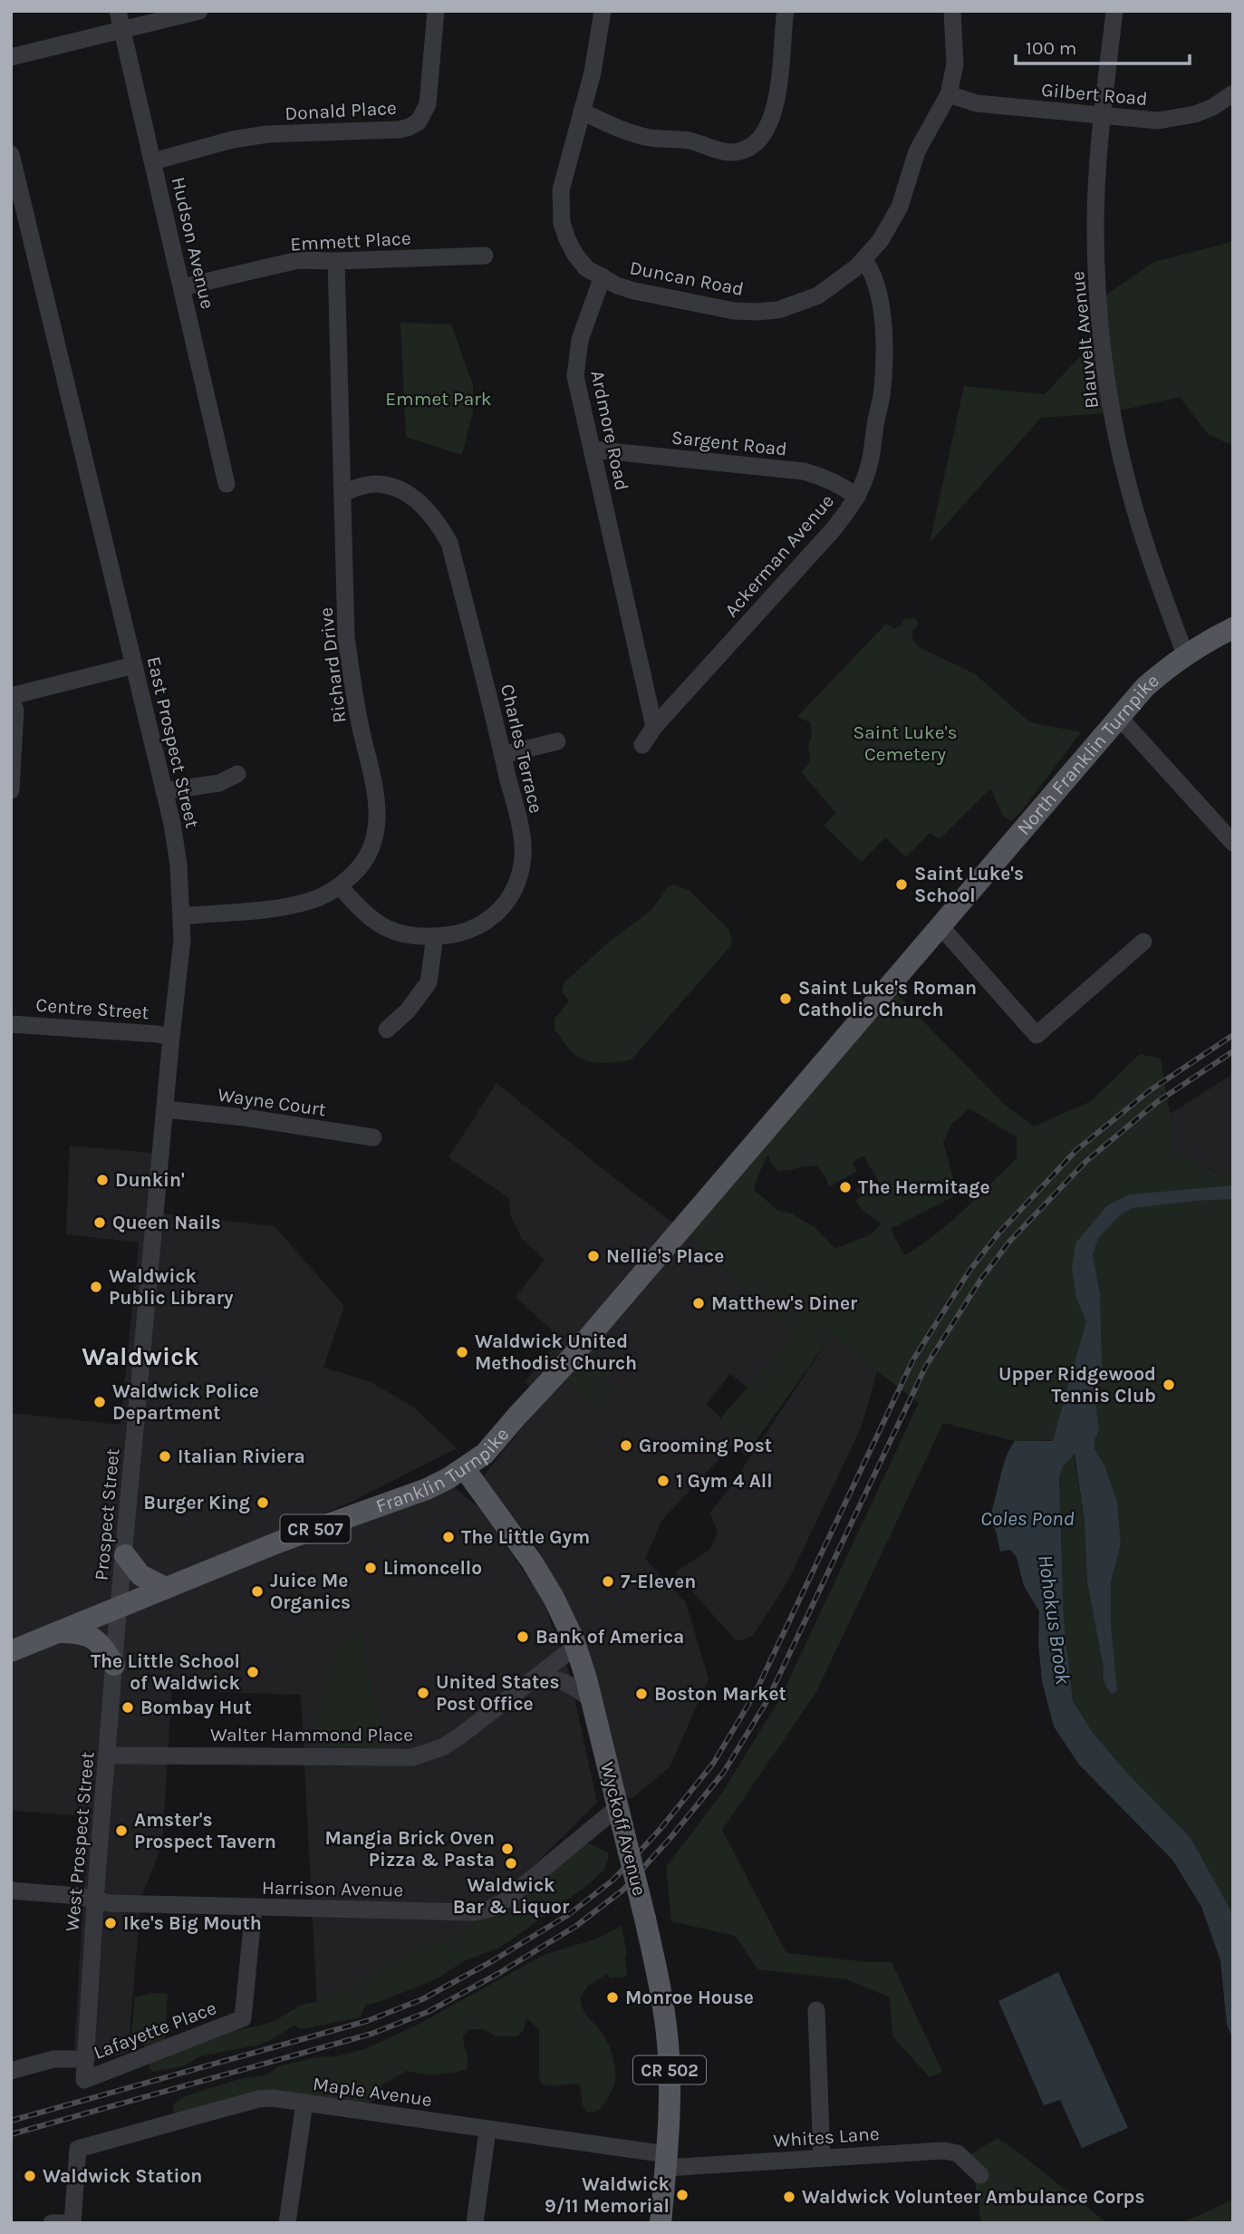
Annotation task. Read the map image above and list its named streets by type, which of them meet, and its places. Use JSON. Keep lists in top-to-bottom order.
{
  "streets": {
    "main road": [
      "North Franklin Turnpike",
      "Franklin Turnpike",
      "CR 507",
      "Wyckoff Avenue",
      "CR 502"
    ],
    "street": [
      "Gilbert Road",
      "Donald Place",
      "Emmett Place",
      "Hudson Avenue",
      "Duncan Road",
      "Blauvelt Avenue",
      "Ardmore Road",
      "Sargent Road",
      "Ackerman Avenue",
      "Richard Drive",
      "East Prospect Street",
      "Charles Terrace",
      "Centre Street",
      "Wayne Court",
      "Prospect Street",
      "Walter Hammond Place",
      "West Prospect Street",
      "Harrison Avenue",
      "Lafayette Place",
      "Maple Avenue",
      "Whites Lane"
    ]
  },
  "crossings": [
    ["Gilbert Road", "Blauvelt Avenue"],
    ["Donald Place", "Hudson Avenue"],
    ["Emmett Place", "Hudson Avenue"],
    ["Emmett Place", "Richard Drive"],
    ["Duncan Road", "Ardmore Road"],
    ["Duncan Road", "Ackerman Avenue"],
    ["Blauvelt Avenue", "North Franklin Turnpike"],
    ["Ardmore Road", "Sargent Road"],
    ["Ardmore Road", "Ackerman Avenue"],
    ["Sargent Road", "Ackerman Avenue"],
    ["Richard Drive", "East Prospect Street"],
    ["Richard Drive", "Charles Terrace"],
    ["East Prospect Street", "Centre Street"],
    ["East Prospect Street", "Wayne Court"],
    ["East Prospect Street", "Prospect Street"],
    ["North Franklin Turnpike", "Franklin Turnpike"],
    ["Franklin Turnpike", "Prospect Street"],
    ["Franklin Turnpike", "Wyckoff Avenue"],
    ["Franklin Turnpike", "West Prospect Street"],
    ["Prospect Street", "West Prospect Street"],
    ["Walter Hammond Place", "Wyckoff Avenue"],
    ["Walter Hammond Place", "West Prospect Street"],
    ["Wyckoff Avenue", "Harrison Avenue"],
    ["Wyckoff Avenue", "Maple Avenue"],
    ["Wyckoff Avenue", "Whites Lane"],
    ["West Prospect Street", "Harrison Avenue"],
    ["West Prospect Street", "Lafayette Place"],
    ["Harrison Avenue", "Lafayette Place"],
    ["Maple Avenue", "Whites Lane"]
  ],
  "districts": ["Waldwick"],
  "water": ["Coles Pond", "Hohokus Brook"],
  "parks": ["Emmet Park", "Saint Luke's Cemetery"],
  "places": [
    "Saint Luke's School",
    "Saint Luke's Roman Catholic Church",
    "Dunkin'",
    "The Hermitage",
    "Queen Nails",
    "Nellie's Place",
    "Waldwick Public Library",
    "Matthew's Diner",
    "Waldwick United Methodist Church",
    "Upper Ridgewood Tennis Club",
    "Waldwick Police Department",
    "Grooming Post",
    "Italian Riviera",
    "1 Gym 4 All",
    "Burger King",
    "The Little Gym",
    "Limoncello",
    "7-Eleven",
    "Juice Me Organics",
    "Bank of America",
    "The Little School of Waldwick",
    "United States Post Office",
    "Boston Market",
    "Bombay Hut",
    "Amster's Prospect Tavern",
    "Mangia Brick Oven Pizza & Pasta",
    "Waldwick Bar & Liquor",
    "Ike's Big Mouth",
    "Monroe House",
    "Waldwick Station",
    "Waldwick 9/11 Memorial",
    "Waldwick Volunteer Ambulance Corps"
  ],
  "scale_bar": "100 m"
}
